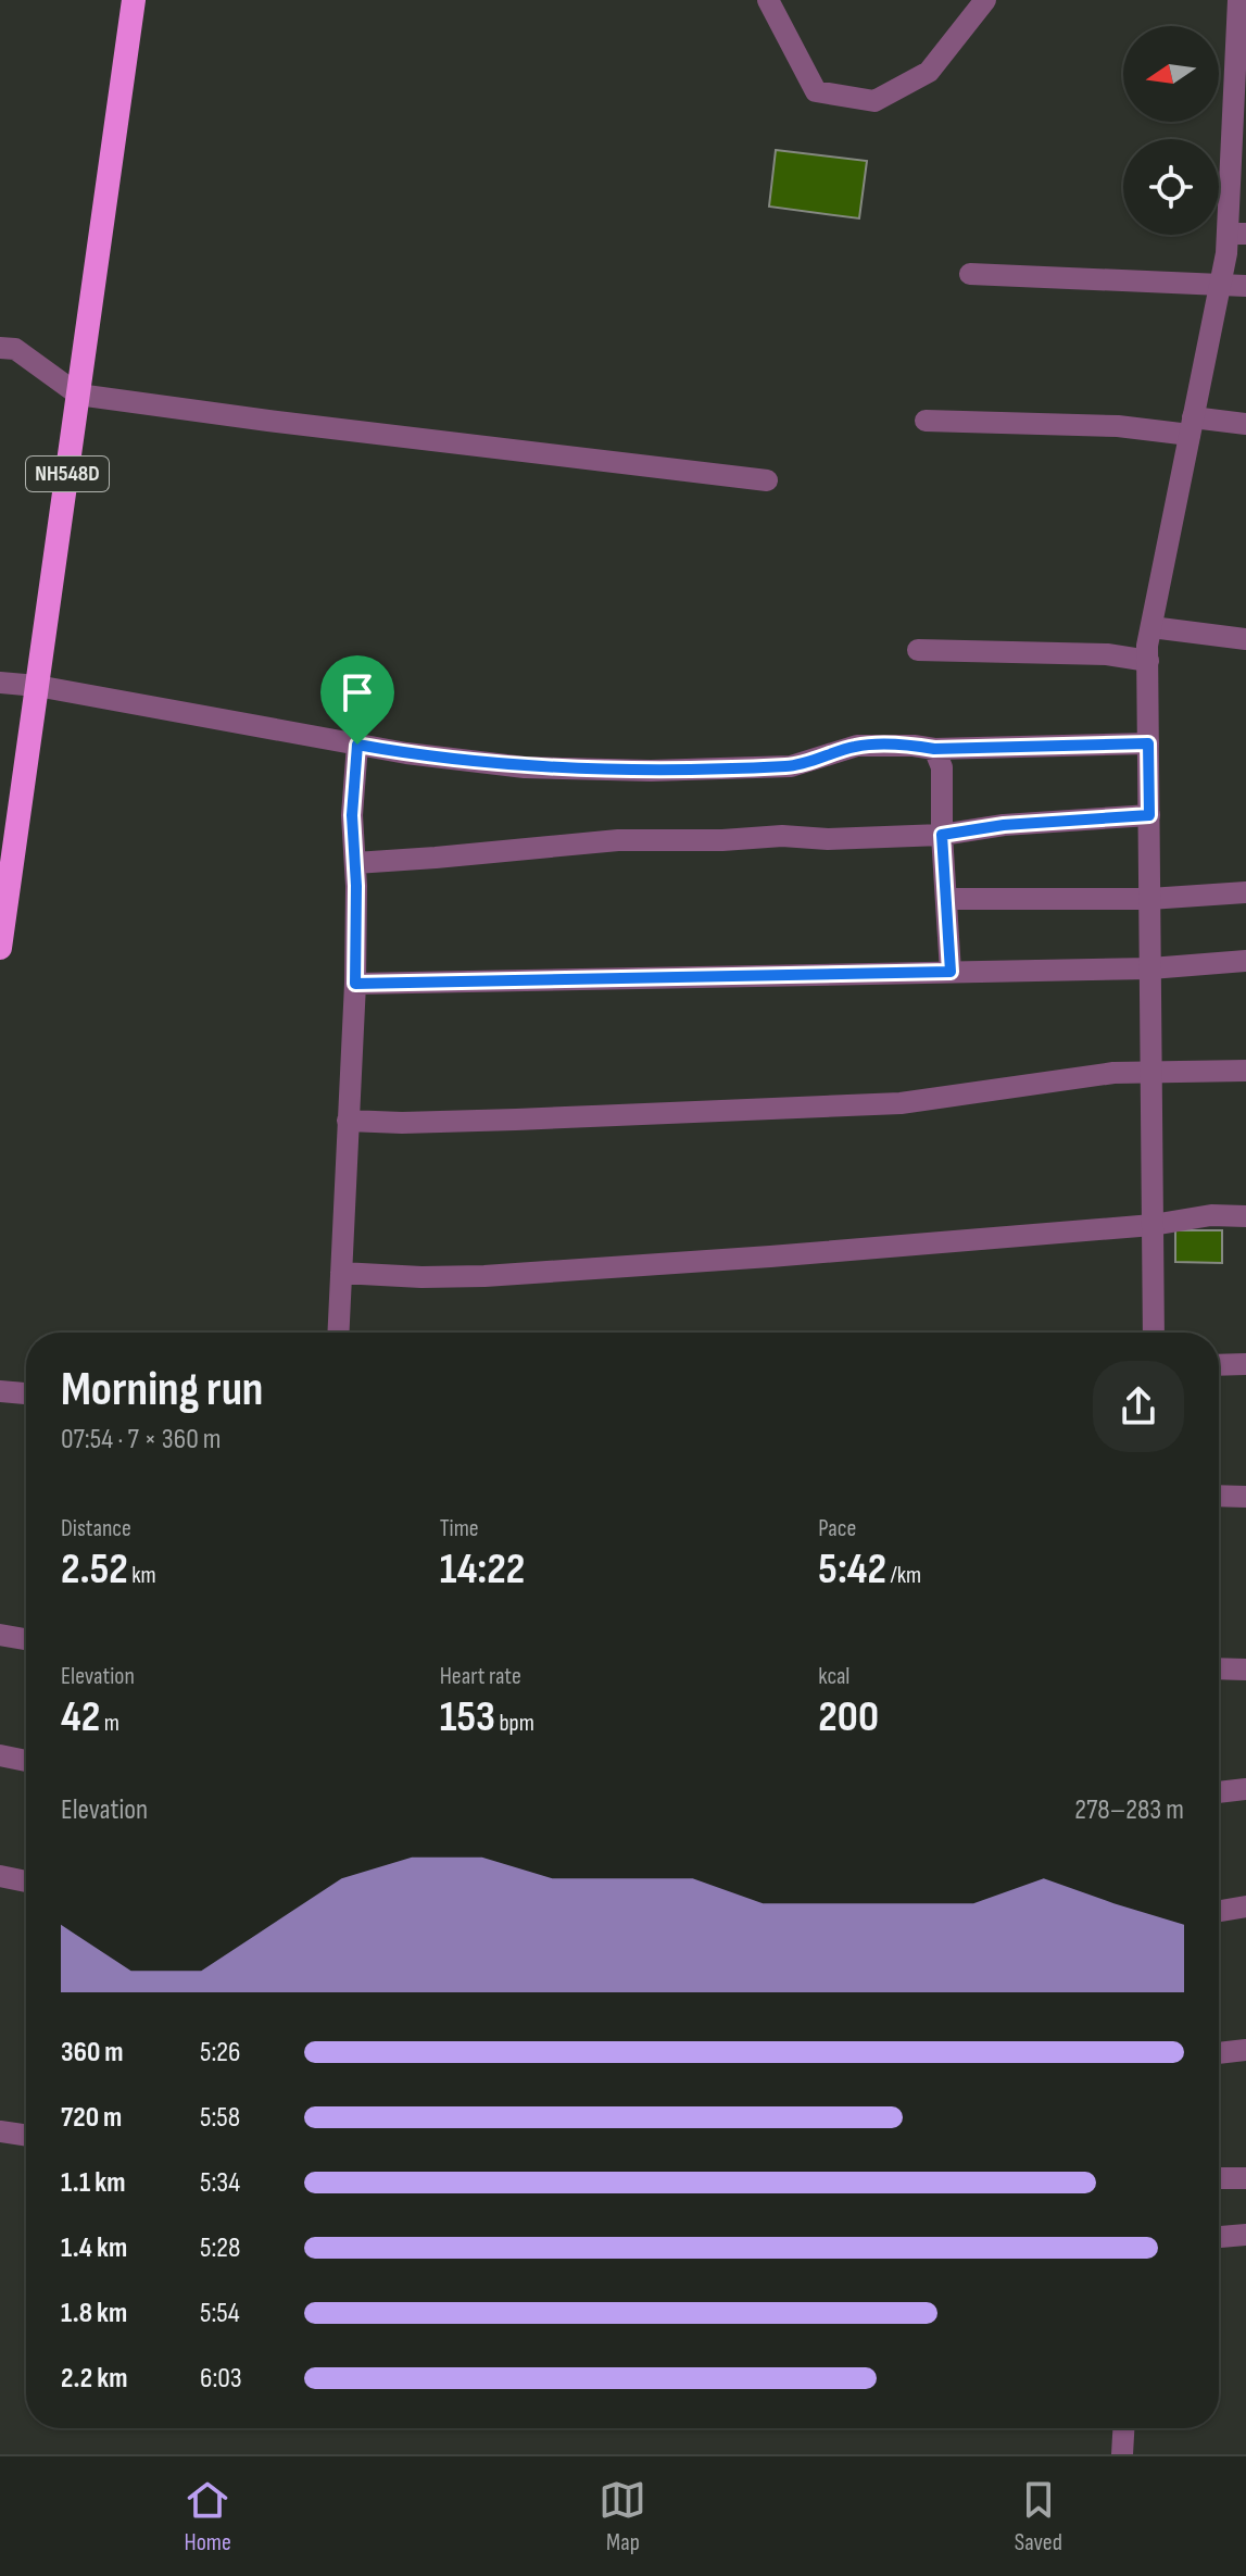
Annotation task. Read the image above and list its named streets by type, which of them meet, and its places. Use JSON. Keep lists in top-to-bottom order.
{
  "streets": {
    "highway": ["NH548D"]
  },
  "north": "left",
  "page": {
    "heading": ["Morning run", "07:54 · 7 × 360 m"],
    "stats": [
      ["Distance", "2.52 km"],
      ["Time", "14:22"],
      ["Pace", "5:42 /km"],
      ["Elevation", "42 m"],
      ["Heart rate", "153 bpm"],
      ["kcal", "200"]
    ],
    "chart": ["Elevation", "278–283 m"],
    "list": [
      {
        "name": "360 m",
        "note": "5:26"
      },
      {
        "name": "720 m",
        "note": "5:58"
      },
      {
        "name": "1.1 km",
        "note": "5:34"
      },
      {
        "name": "1.4 km",
        "note": "5:28"
      },
      {
        "name": "1.8 km",
        "note": "5:54"
      },
      {
        "name": "2.2 km",
        "note": "6:03"
      }
    ],
    "tabs": ["Home", "Map", "Saved"]
  }
}
